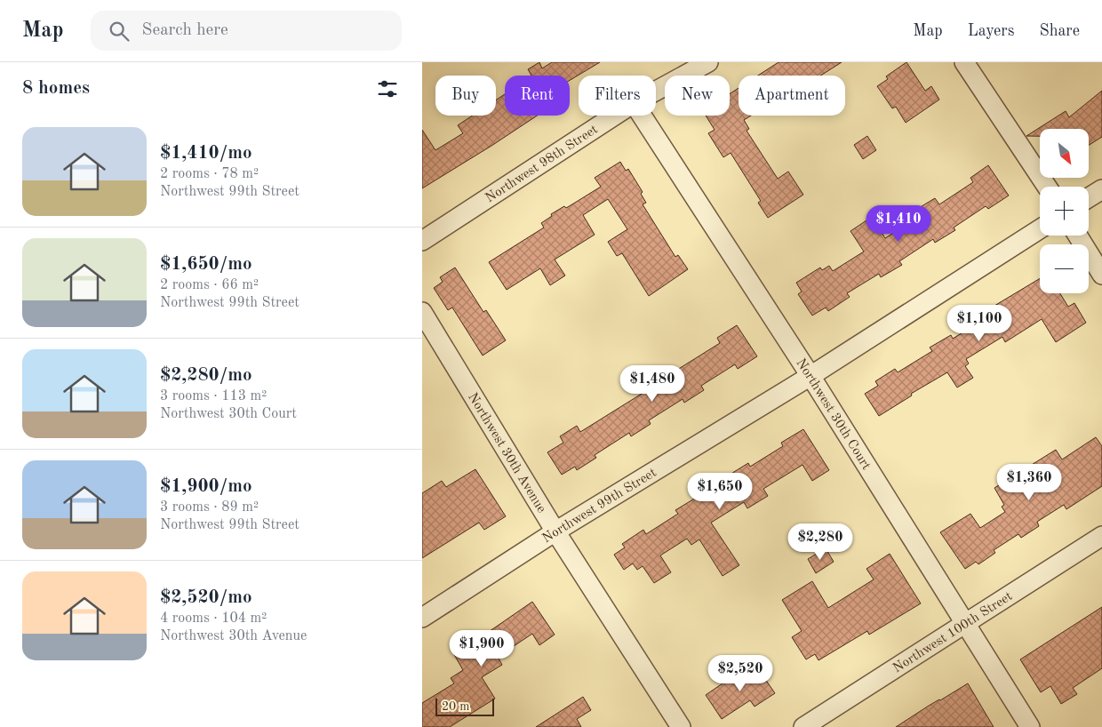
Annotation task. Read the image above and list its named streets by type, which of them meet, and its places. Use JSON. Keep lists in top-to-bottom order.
{
  "streets": {
    "street": [
      "Northwest 98th Street",
      "Northwest 30th Court",
      "Northwest 30th Avenue",
      "Northwest 99th Street",
      "Northwest 100th Street"
    ]
  },
  "crossings": [
    ["Northwest 30th Court", "Northwest 99th Street"],
    ["Northwest 30th Court", "Northwest 100th Street"],
    ["Northwest 30th Avenue", "Northwest 99th Street"]
  ],
  "scale_bar": "20 m",
  "north": "bottom right",
  "page": {
    "header": "Map",
    "search": "Search here",
    "nav": ["Map", "Layers", "Share"],
    "heading": "8 homes",
    "chip": [
      "Buy",
      "Rent",
      "Filters",
      "New",
      "Apartment"
    ],
    "list": [
      {
        "name": "$1,410/mo",
        "note": "2 rooms · 78 m² · Northwest 99th Street"
      },
      {
        "name": "$1,650/mo",
        "note": "2 rooms · 66 m² · Northwest 99th Street"
      },
      {
        "name": "$2,280/mo",
        "note": "3 rooms · 113 m² · Northwest 30th Court"
      },
      {
        "name": "$1,900/mo",
        "note": "3 rooms · 89 m² · Northwest 99th Street"
      },
      {
        "name": "$2,520/mo",
        "note": "4 rooms · 104 m² · Northwest 30th Avenue"
      }
    ],
    "map_buttons": ["+", "−"],
    "price": [
      "$1,410",
      "$1,100",
      "$1,480",
      "$1,360",
      "$1,650",
      "$2,280",
      "$1,900",
      "$2,520"
    ],
    "scale": "20 m"
  }
}
